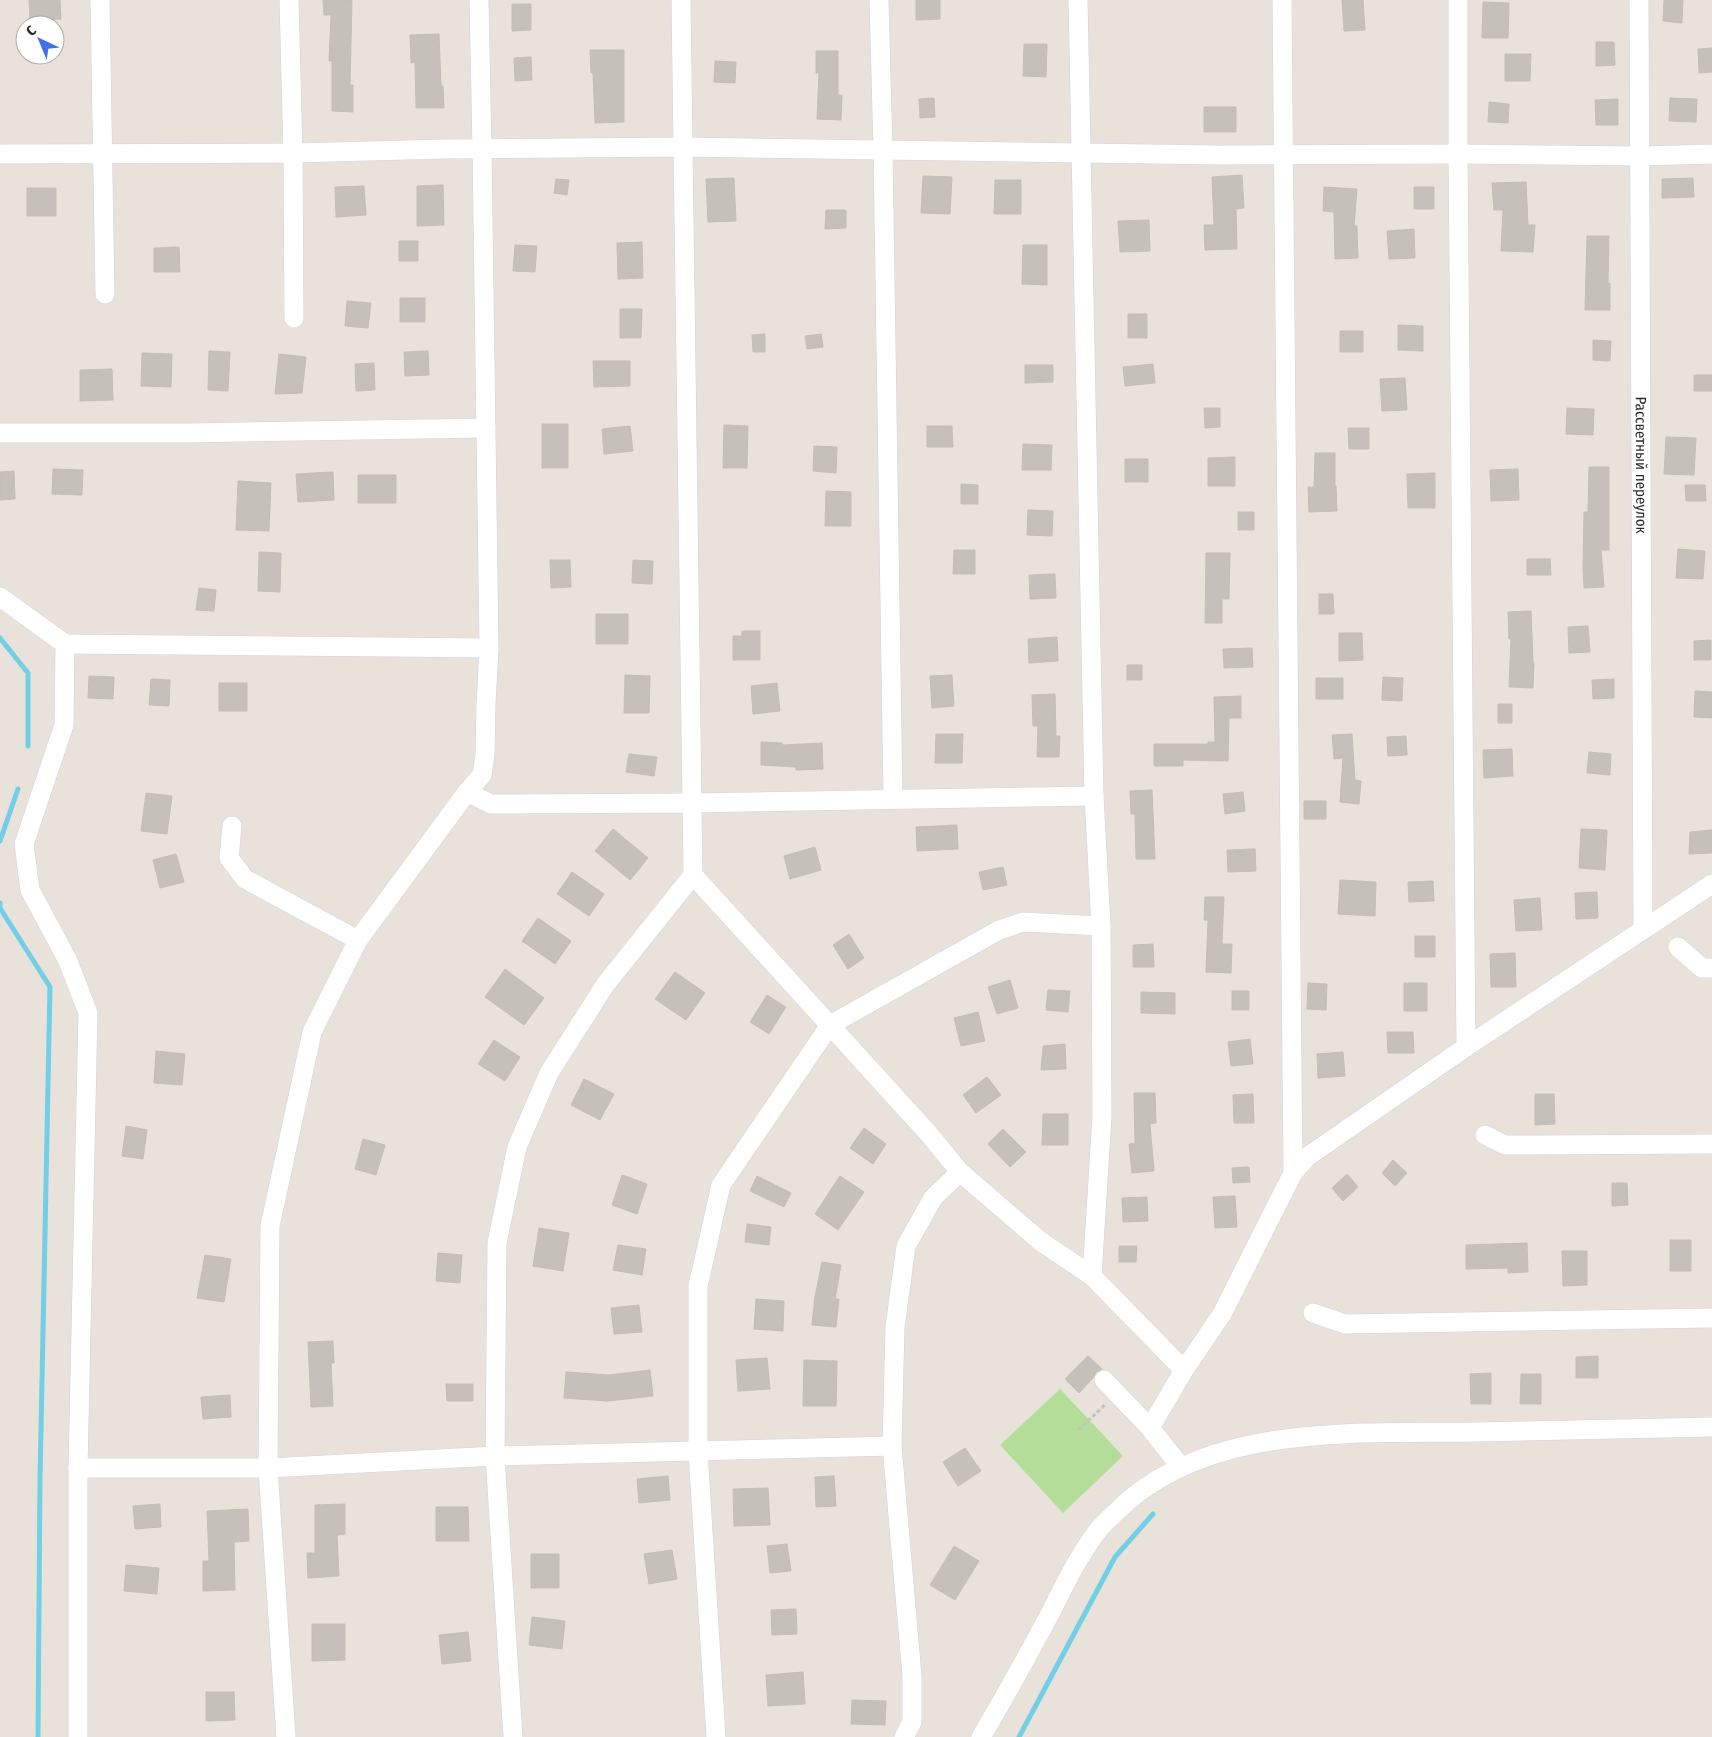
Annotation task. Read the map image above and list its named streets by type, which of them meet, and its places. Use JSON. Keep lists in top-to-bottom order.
{
  "streets": {
    "street": ["Рассветный переулок"]
  },
  "north": "top left"
}
